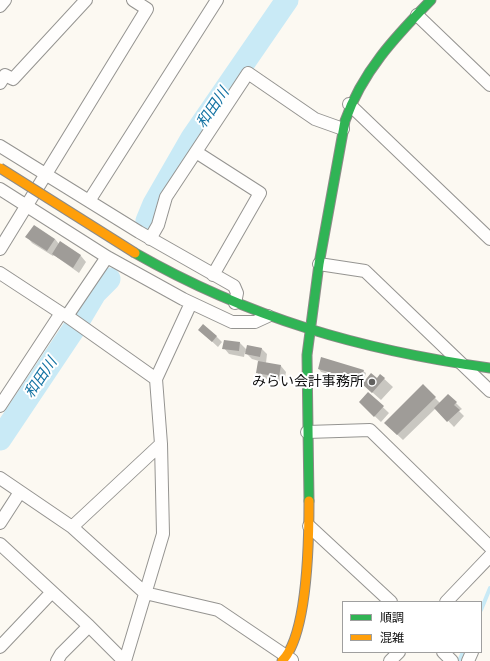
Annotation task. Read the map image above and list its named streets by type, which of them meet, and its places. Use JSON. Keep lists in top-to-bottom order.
{
  "water": ["和田川"],
  "places": ["みらい会計事務所"],
  "legend": ["順調", "混雑"]
}
